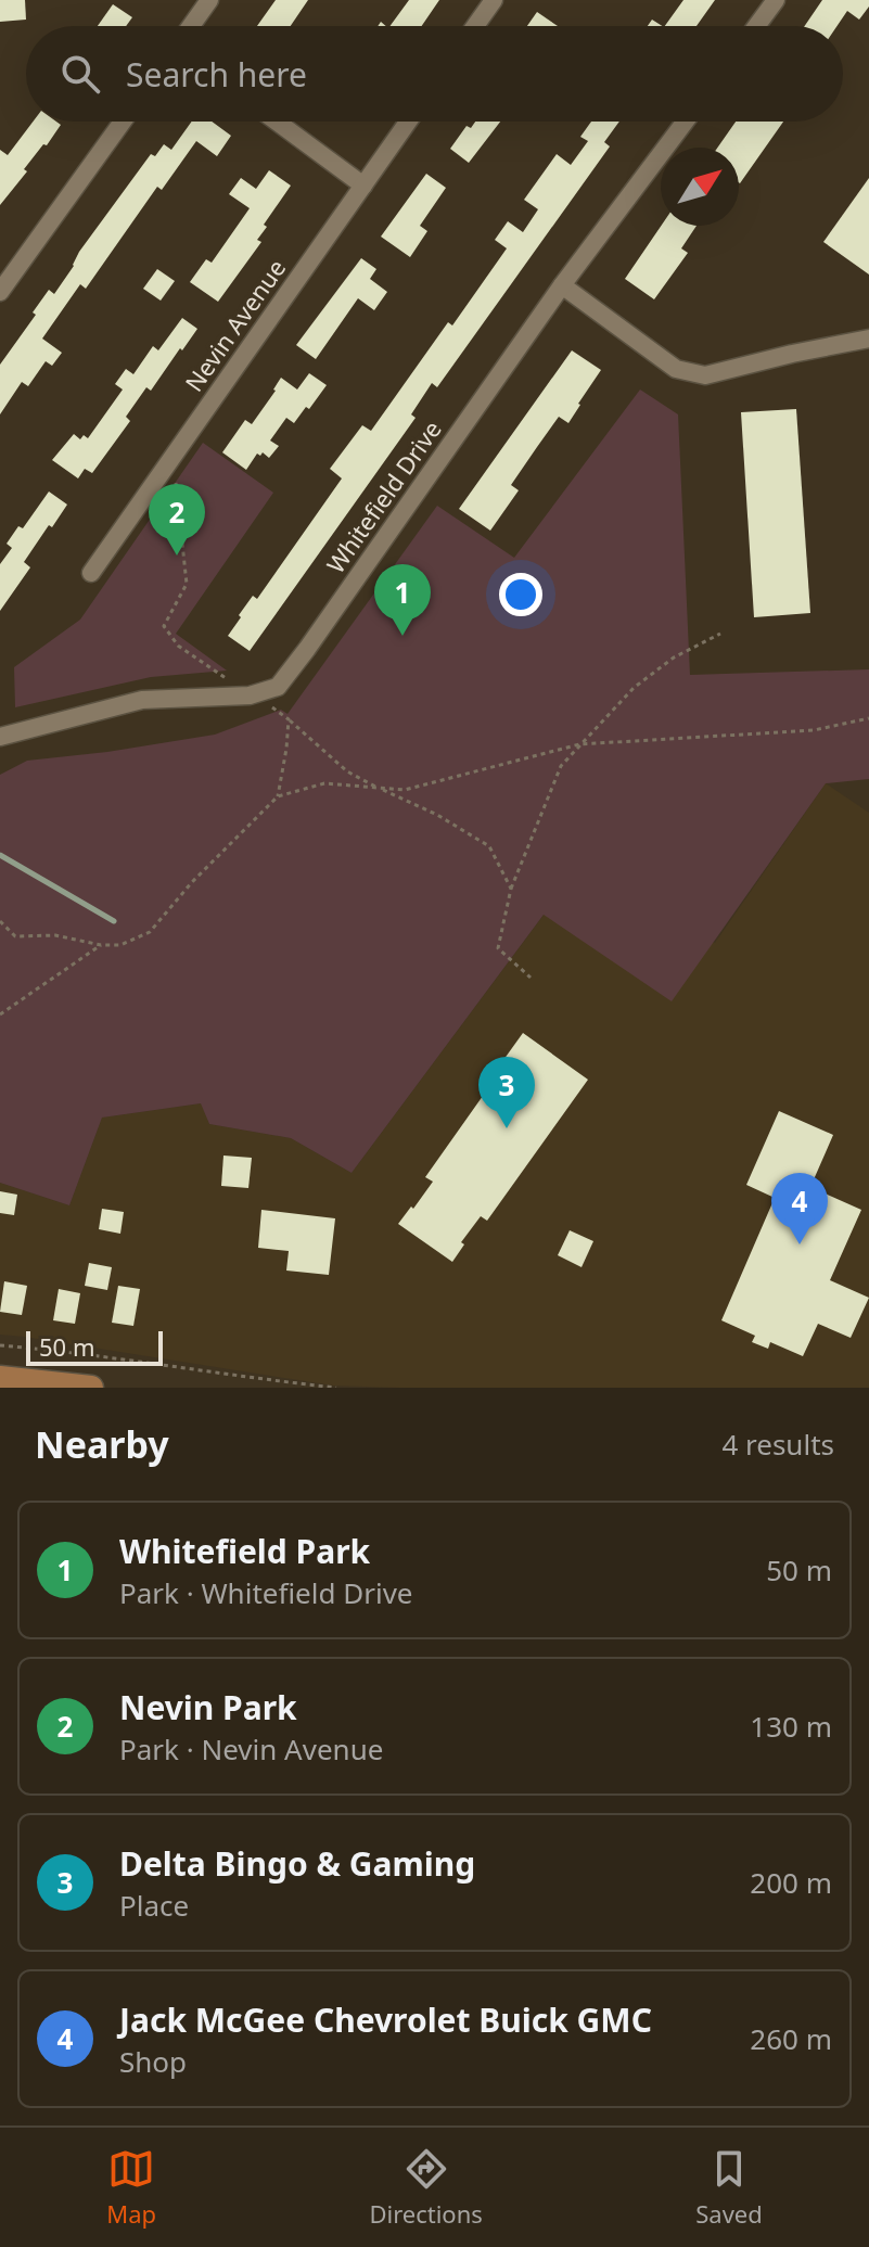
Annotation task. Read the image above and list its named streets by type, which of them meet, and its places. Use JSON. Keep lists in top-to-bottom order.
{
  "streets": {
    "street": ["Nevin Avenue", "Whitefield Drive"]
  },
  "scale_bar": "50 m",
  "north": "top right",
  "page": {
    "search": "Search here",
    "pins": [
      "2",
      "1",
      "3",
      "4"
    ],
    "scale": "50 m",
    "heading": ["Nearby", "4 results"],
    "list": [
      {
        "mark": "1",
        "name": "Whitefield Park",
        "note": "Park · Whitefield Drive",
        "value": "50 m"
      },
      {
        "mark": "2",
        "name": "Nevin Park",
        "note": "Park · Nevin Avenue",
        "value": "130 m"
      },
      {
        "mark": "3",
        "name": "Delta Bingo & Gaming",
        "note": "Place",
        "value": "200 m"
      },
      {
        "mark": "4",
        "name": "Jack McGee Chevrolet Buick GMC",
        "note": "Shop",
        "value": "260 m"
      }
    ],
    "nav": ["Map", "Directions", "Saved"]
  }
}
